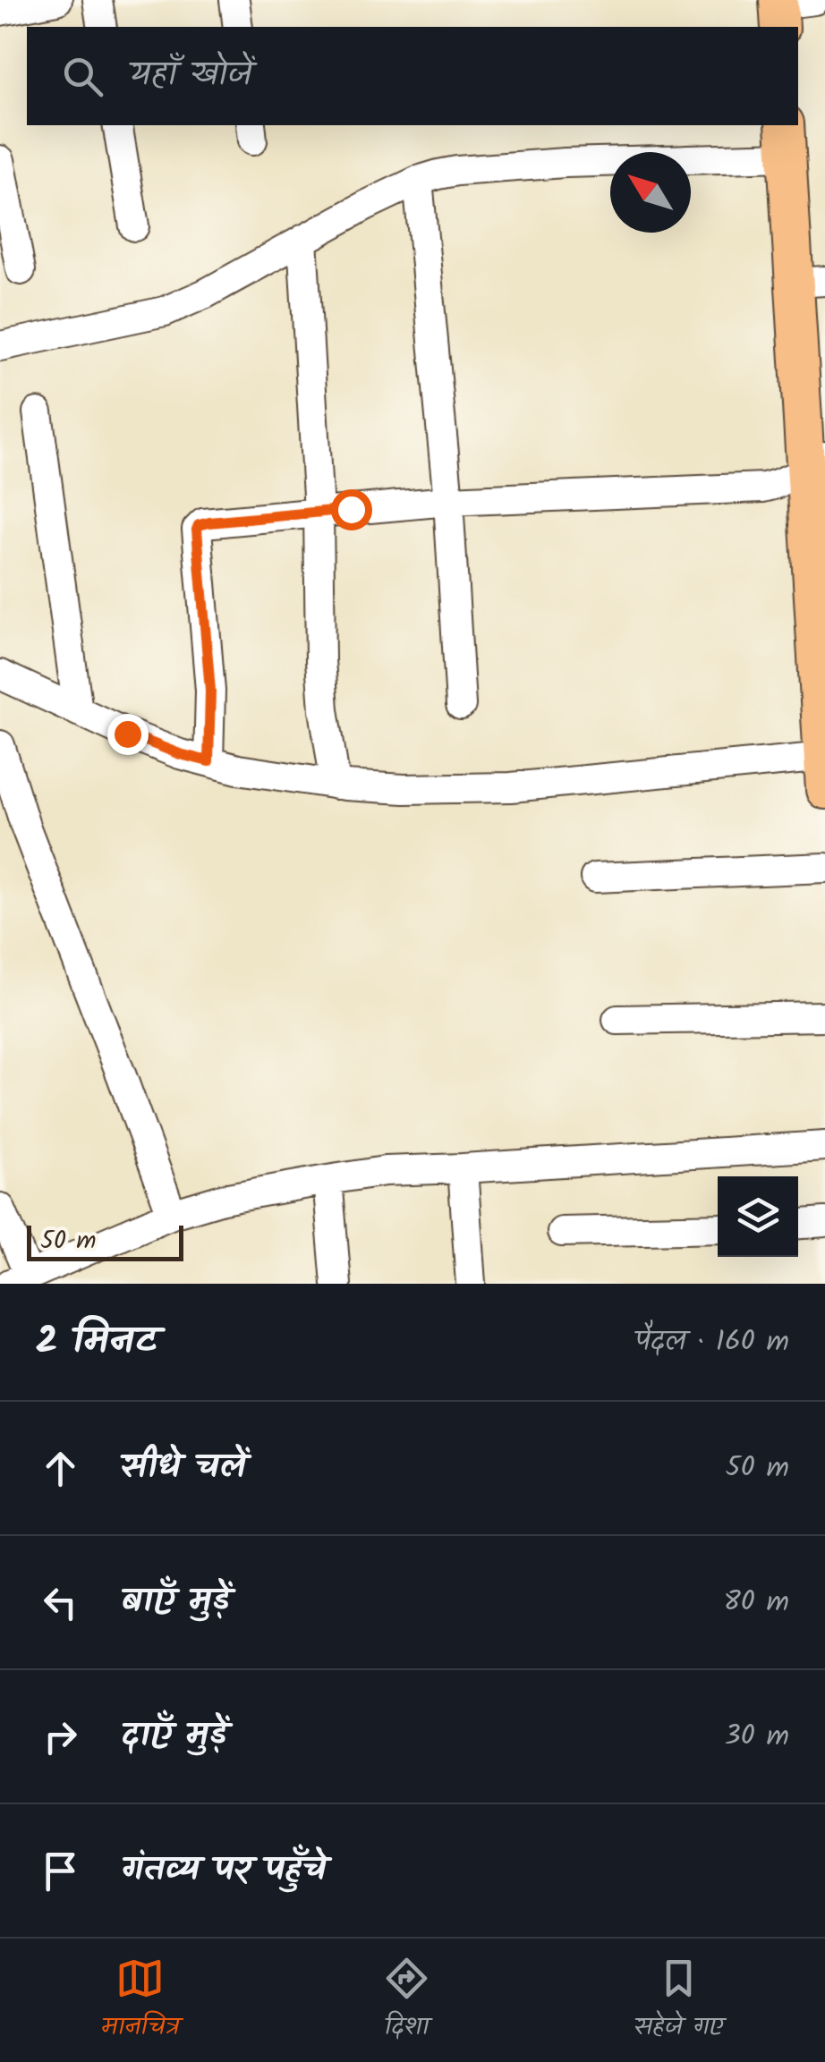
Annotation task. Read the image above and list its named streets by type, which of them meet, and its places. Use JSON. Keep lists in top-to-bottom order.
{
  "scale_bar": "50 m",
  "north": "top left",
  "page": {
    "search": "यहाँ खोजें",
    "scale": "50 m",
    "heading": ["2 मिनट", "पैदल · 160 m"],
    "list": [
      ["सीधे चलें", "50 m"],
      ["बाएँ मुड़ें", "80 m"],
      ["दाएँ मुड़ें", "30 m"],
      "गंतव्य पर पहुँचे"
    ],
    "nav": ["मानचित्र", "दिशा", "सहेजे गए"]
  }
}
